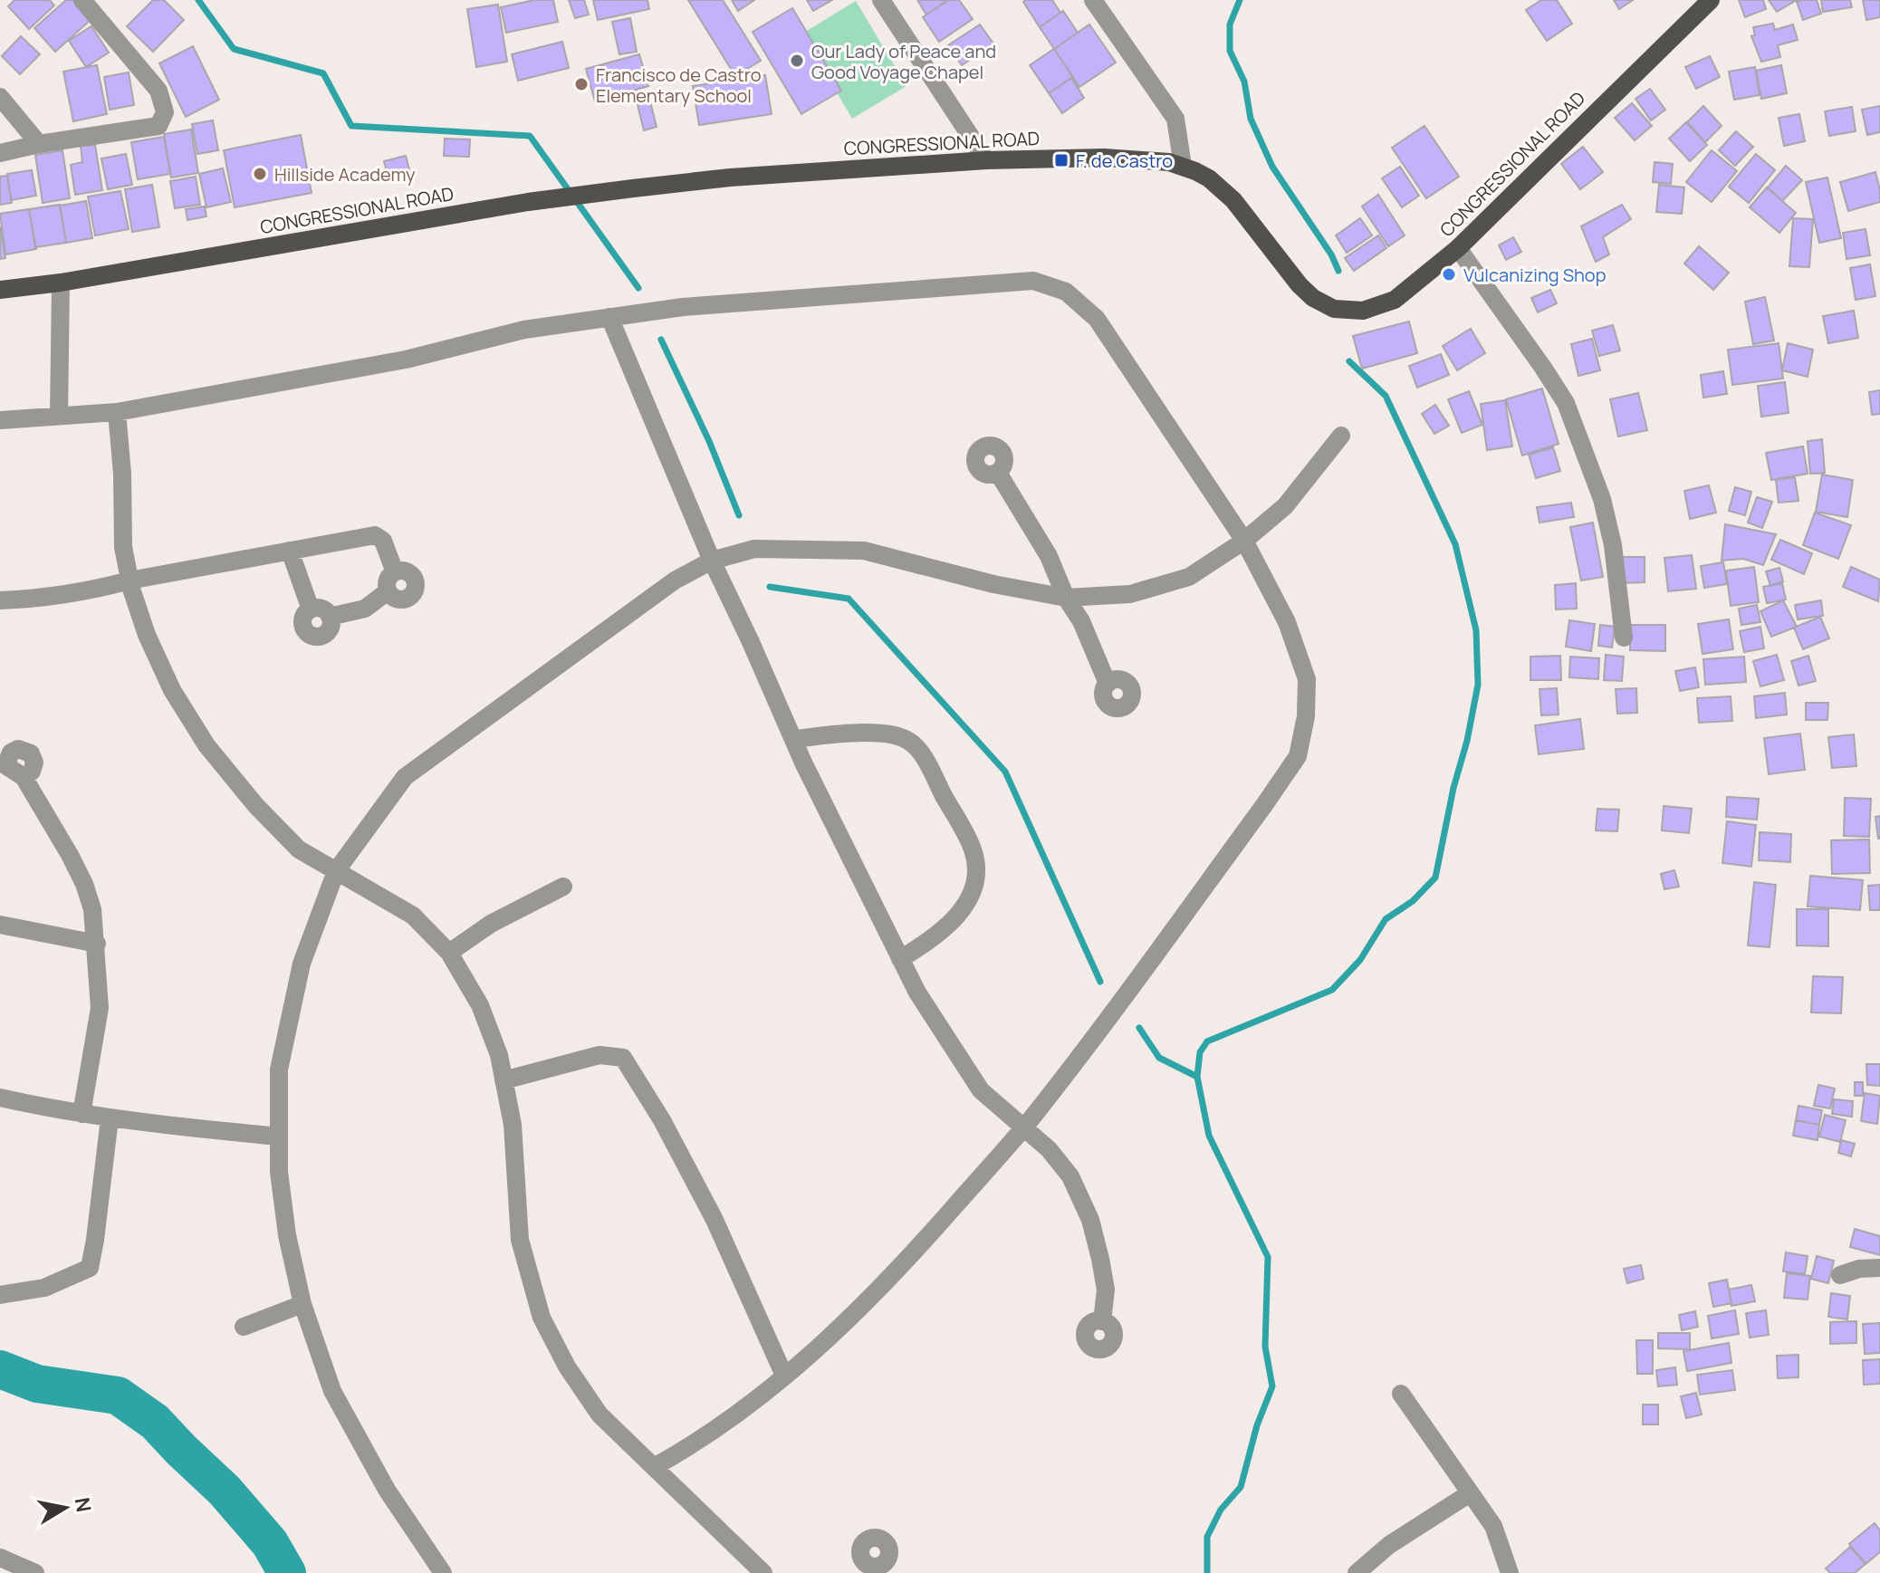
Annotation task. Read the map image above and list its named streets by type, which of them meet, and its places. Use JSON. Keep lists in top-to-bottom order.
{
  "streets": {
    "main road": ["CONGRESSIONAL ROAD"]
  },
  "places": {
    "other": [
      "Our Lady of Peace and Good Voyage Chapel",
      "Francisco de Castro Elementary School",
      "Hillside Academy",
      "Vulcanizing Shop"
    ],
    "transit": ["F. de Castro"]
  },
  "north": "right"
}
